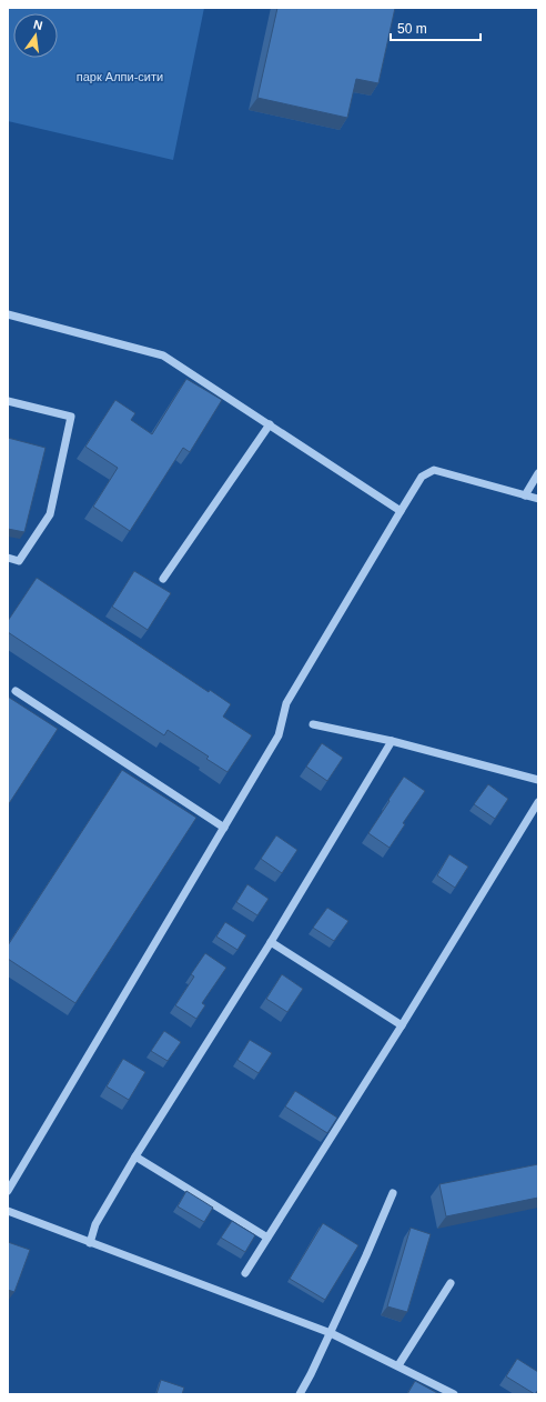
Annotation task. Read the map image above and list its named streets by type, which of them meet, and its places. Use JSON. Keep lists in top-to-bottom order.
{
  "parks": ["парк Алпи-сити"],
  "scale_bar": "50 m",
  "north": "top"
}
